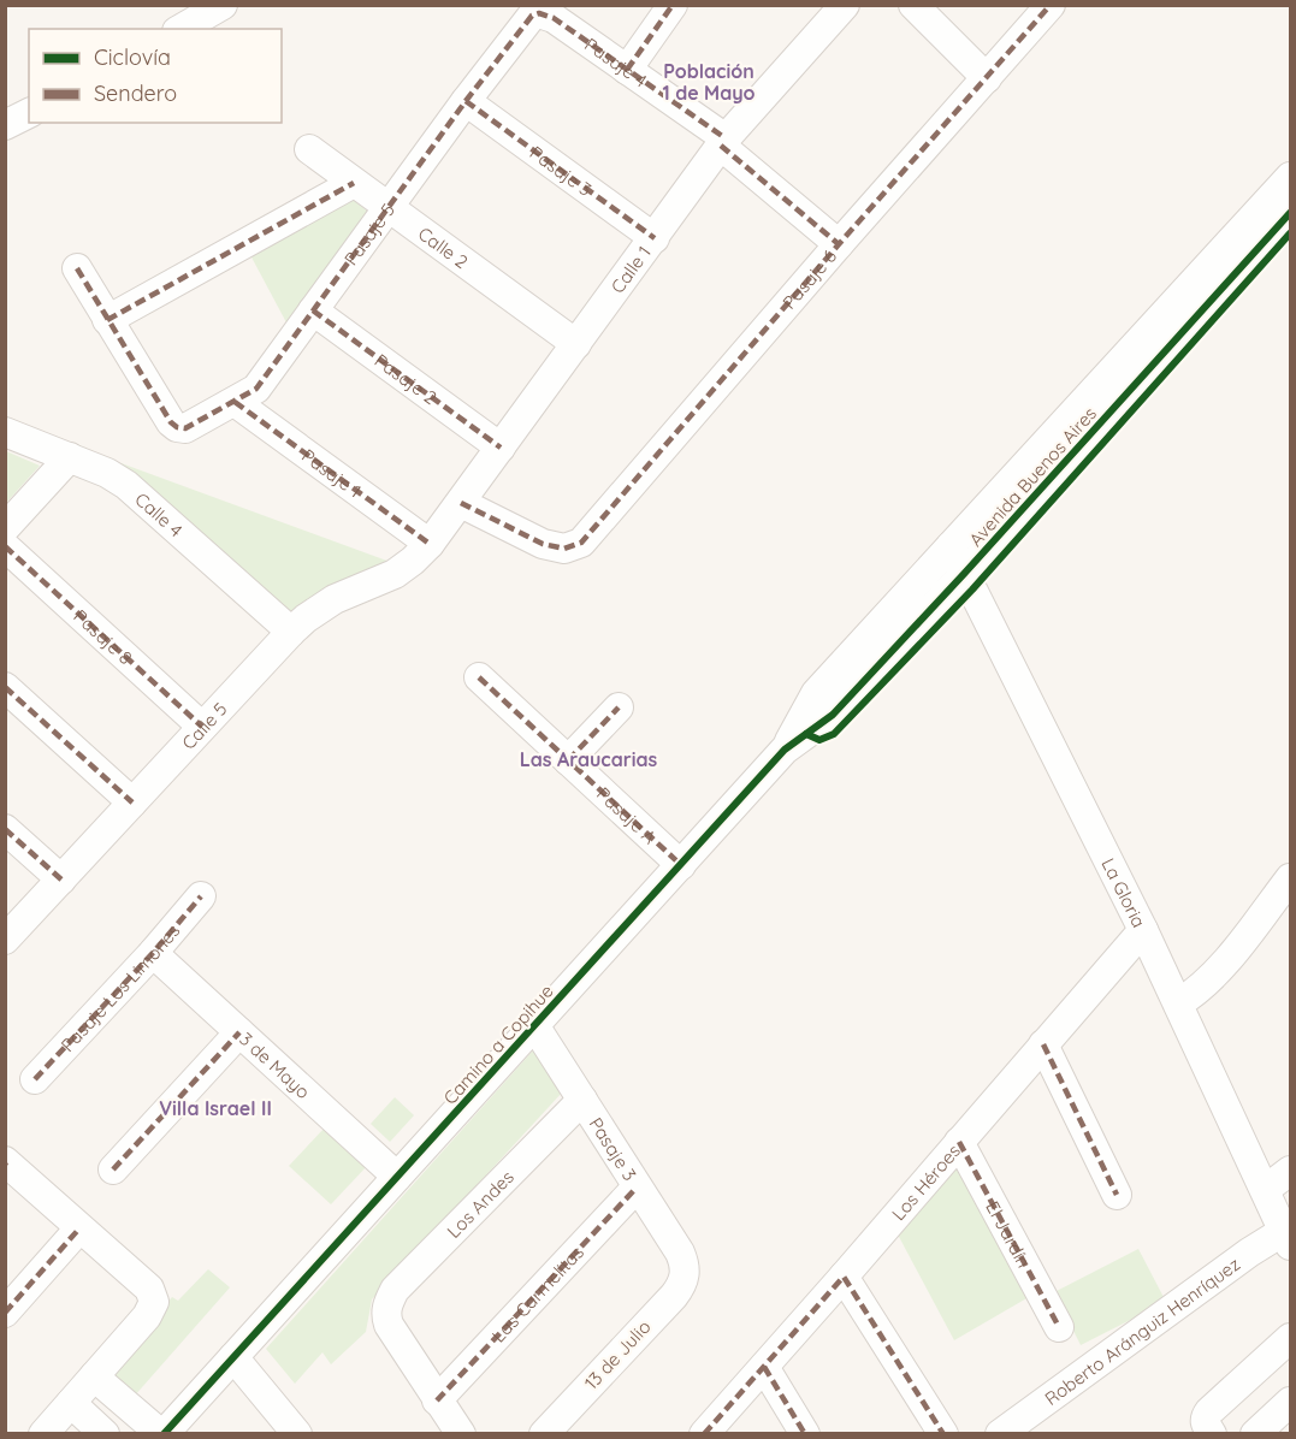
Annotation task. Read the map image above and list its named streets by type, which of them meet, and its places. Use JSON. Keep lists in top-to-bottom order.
{
  "streets": {
    "street": [
      "Pasaje 4",
      "Pasaje 3",
      "Pasaje 5",
      "Calle 2",
      "Calle 1",
      "Pasaje 6",
      "Pasaje 2",
      "Pasaje 1",
      "Avenida Buenos Aires",
      "Calle 4",
      "Pasaje 8",
      "Calle 5",
      "Pasaje A",
      "La Gloria",
      "Pasaje Los Limones",
      "Camino a Copihue",
      "3 de Mayo",
      "Los Héroes",
      "Los Andes",
      "El Jardín",
      "Las Carmelitas",
      "Roberto Aránguiz Henríquez",
      "13 de Julio"
    ]
  },
  "crossings": [
    ["Pasaje 4", "Pasaje 5"],
    ["Pasaje 4", "Calle 1"],
    ["Pasaje 4", "Pasaje 6"],
    ["Pasaje 3", "Pasaje 5"],
    ["Pasaje 3", "Calle 1"],
    ["Pasaje 3", "Camino a Copihue"],
    ["Pasaje 3", "Los Andes"],
    ["Pasaje 3", "Las Carmelitas"],
    ["Pasaje 3", "13 de Julio"],
    ["Pasaje 5", "Calle 2"],
    ["Pasaje 5", "Pasaje 2"],
    ["Pasaje 5", "Pasaje 1"],
    ["Calle 2", "Calle 1"],
    ["Calle 1", "Pasaje 6"],
    ["Calle 1", "Pasaje 2"],
    ["Calle 1", "Pasaje 1"],
    ["Calle 1", "Calle 5"],
    ["Pasaje 1", "Calle 5"],
    ["Avenida Buenos Aires", "La Gloria"],
    ["Avenida Buenos Aires", "Camino a Copihue"],
    ["Calle 4", "Calle 5"],
    ["Pasaje 8", "Calle 5"],
    ["Pasaje A", "Camino a Copihue"],
    ["La Gloria", "Los Héroes"],
    ["La Gloria", "Roberto Aránguiz Henríquez"],
    ["Pasaje Los Limones", "3 de Mayo"],
    ["Camino a Copihue", "3 de Mayo"],
    ["Los Héroes", "El Jardín"],
    ["Los Andes", "Las Carmelitas"]
  ],
  "districts": ["Población 1 de Mayo", "Las Araucarias", "Villa Israel II"],
  "legend": ["Ciclovía", "Sendero"]
}
